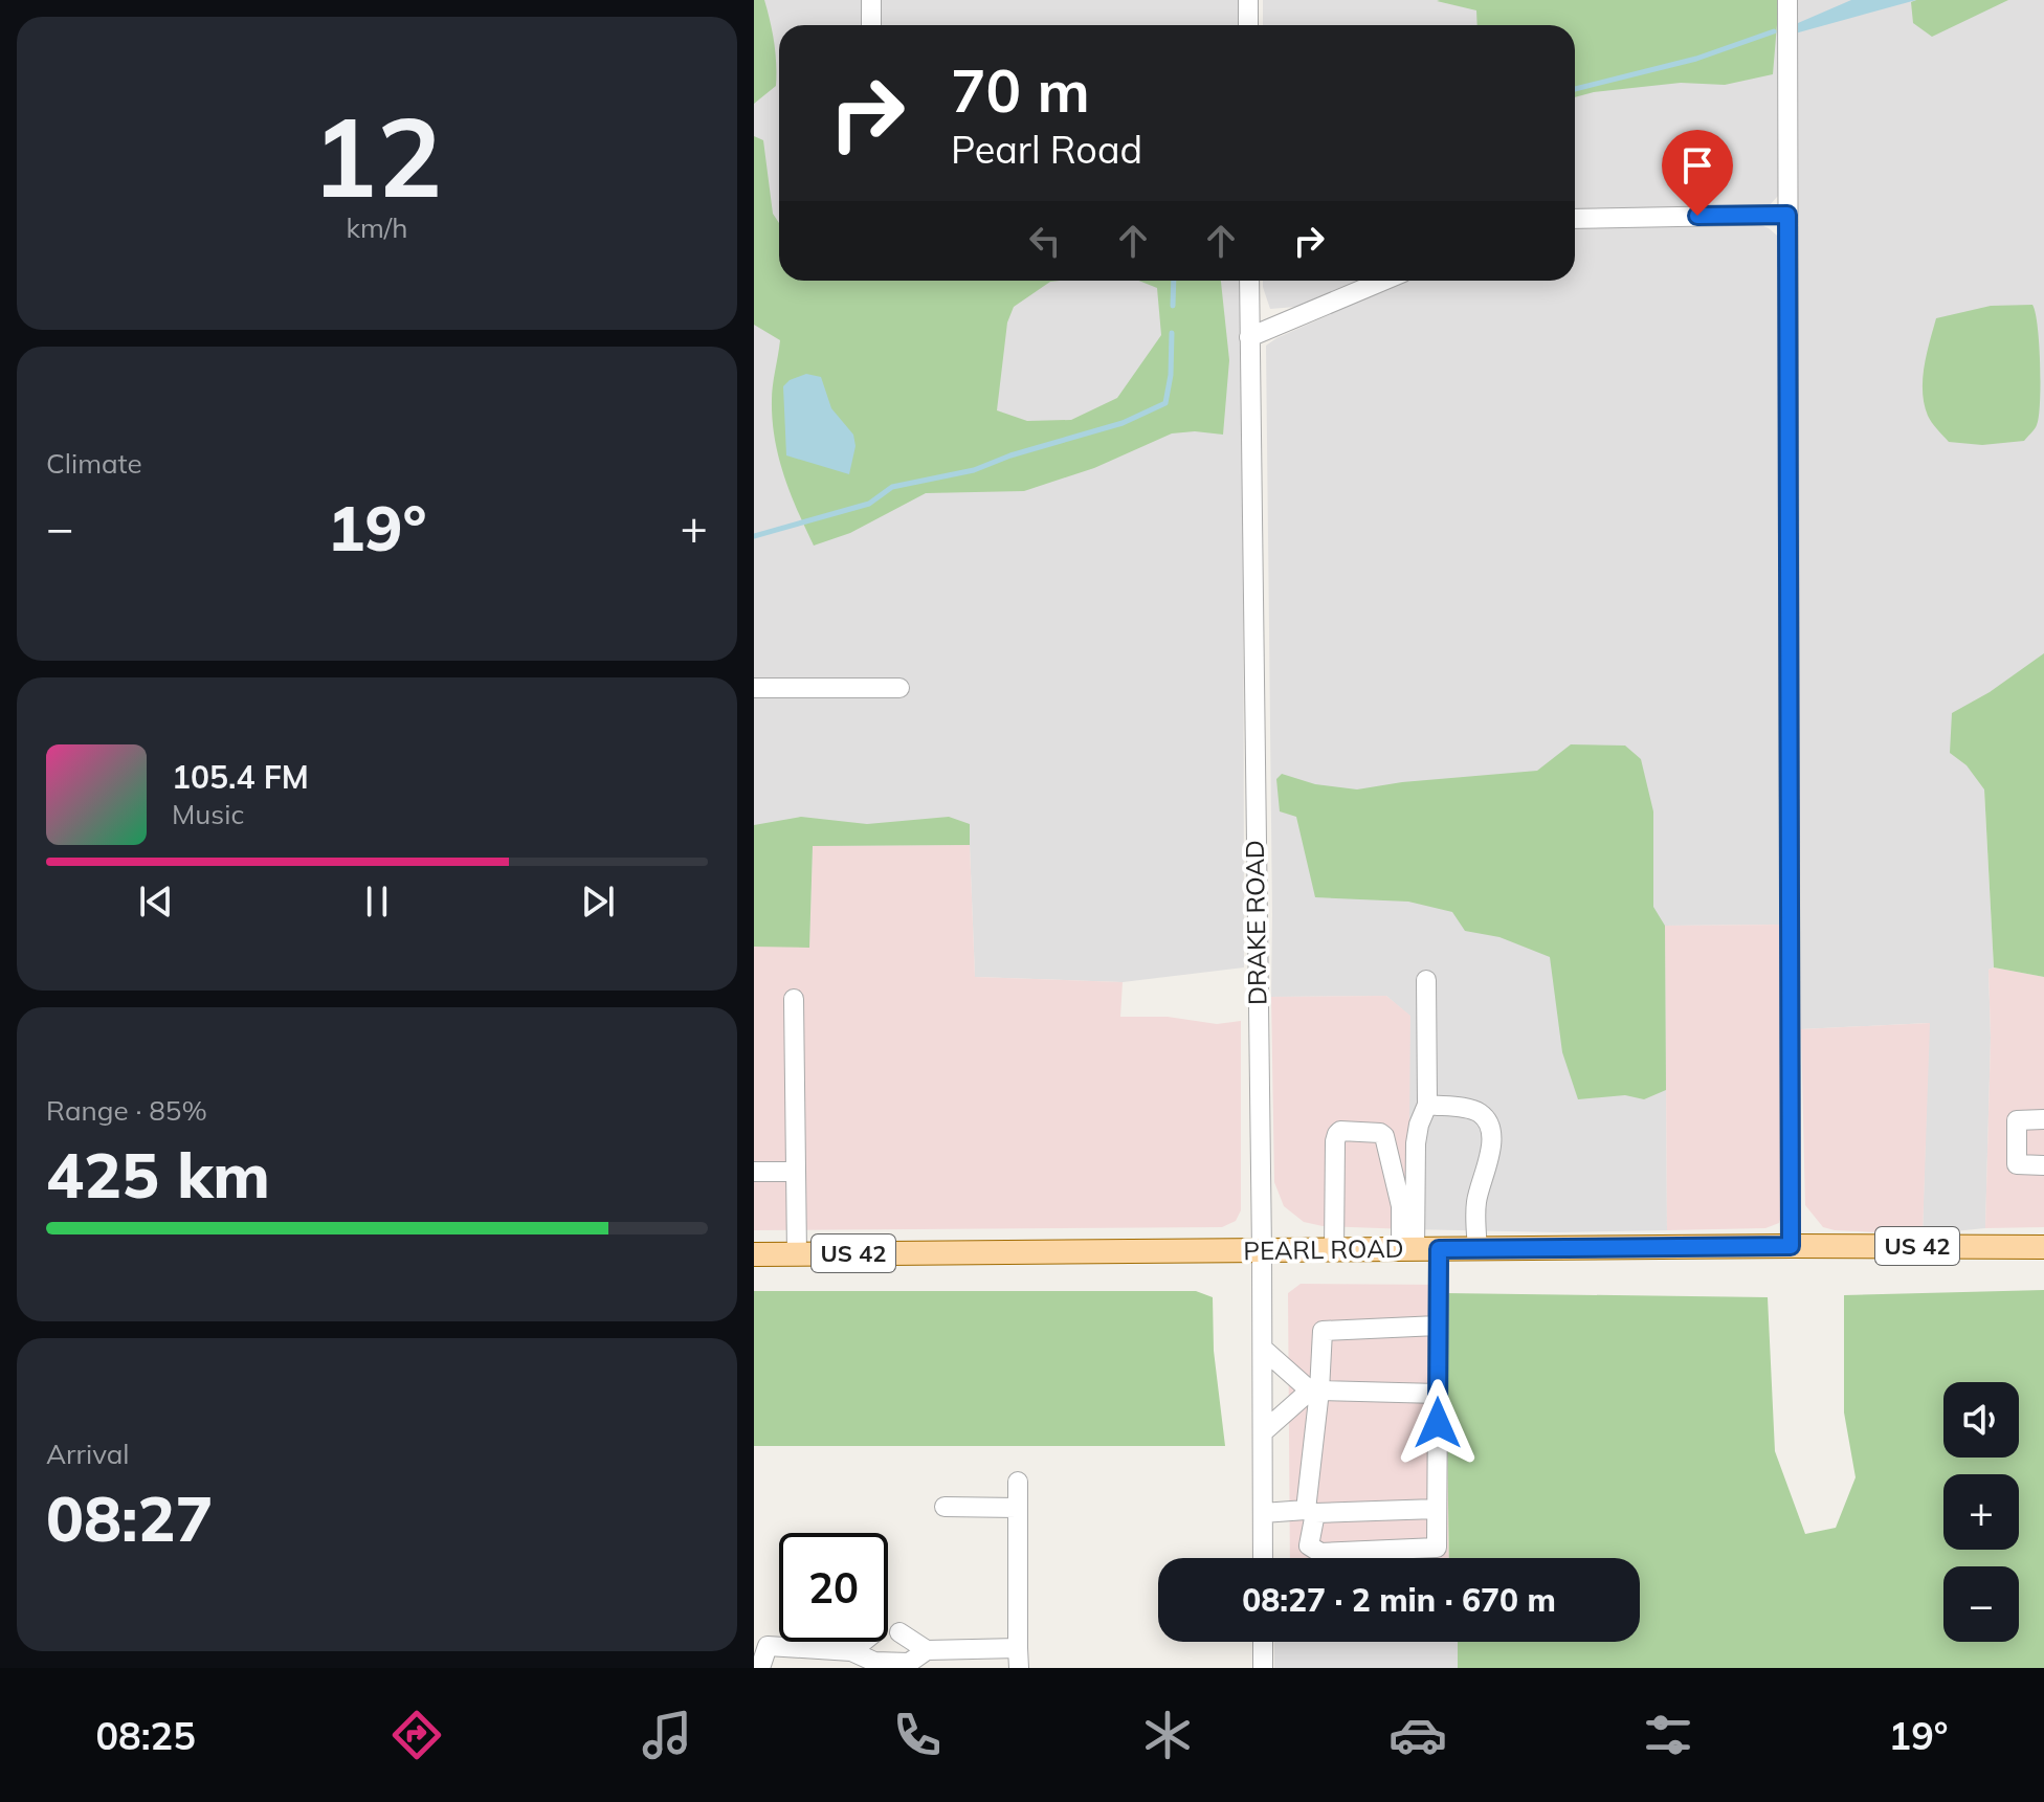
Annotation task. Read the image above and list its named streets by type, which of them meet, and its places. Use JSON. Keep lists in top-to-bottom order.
{
  "streets": {
    "main road": ["US 42", "PEARL ROAD"],
    "street": ["DRAKE ROAD"]
  },
  "crossings": [
    ["DRAKE ROAD", "PEARL ROAD"]
  ],
  "page": {
    "tile": [
      ["12", "km/h"],
      "Climate",
      ["Range · 85%", "425 km"],
      ["Arrival", "08:27"]
    ],
    "turn": ["70 m", "Pearl Road"],
    "heat": ["−", "19°", "+"],
    "song": ["105.4 FM", "Music"],
    "map_buttons": ["+", "−"],
    "limit": "20",
    "trip": "08:27 · 2 min · 670 m",
    "tabs": ["08:25", "19°"]
  }
}
